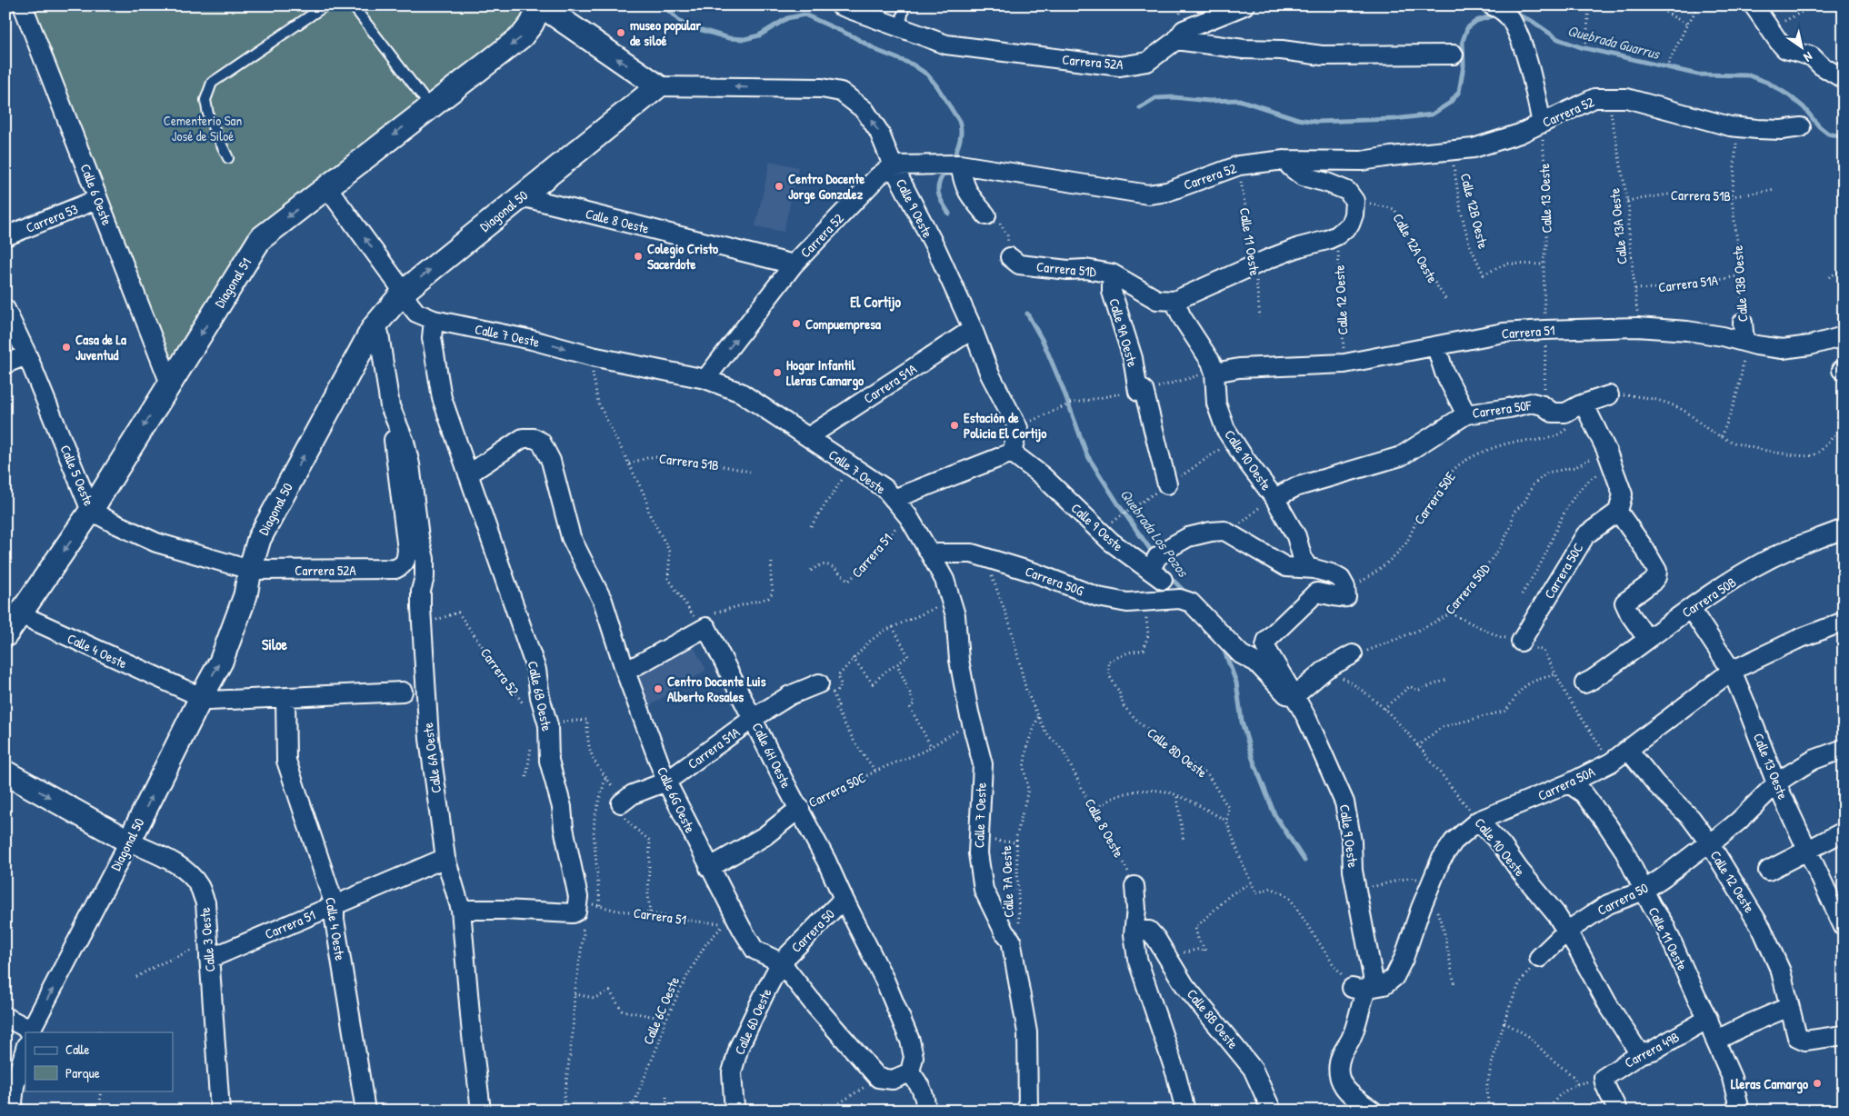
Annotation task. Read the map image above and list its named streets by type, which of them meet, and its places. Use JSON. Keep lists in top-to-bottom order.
{
  "streets": {
    "street": [
      "Carrera 52A",
      "Carrera 52",
      "Calle 6 Oeste",
      "Calle 13 Oeste",
      "Calle 9 Oeste",
      "Diagonal 50",
      "Carrera 53",
      "Calle 8 Oeste",
      "Calle 11 Oeste",
      "Carrera 51D",
      "Diagonal 51",
      "Carrera 51A",
      "Calle 13B Oeste",
      "Calle 12 Oeste",
      "Carrera 51",
      "Calle 9A Oeste",
      "Calle 7 Oeste",
      "Carrera 50F",
      "Calle 10 Oeste",
      "Calle 5 Oeste",
      "Carrera 50C",
      "Carrera 50G",
      "Carrera 50B",
      "Calle 4 Oeste",
      "Calle 6B Oeste",
      "Calle 6H Oeste",
      "Calle 6A Oeste",
      "Carrera 50A",
      "Calle 6G Oeste",
      "Carrera 50",
      "Calle 3 Oeste",
      "Calle 8B Oeste",
      "Calle 6D Oeste",
      "Carrera 49B"
    ],
    "path": [
      "Carrera 51B",
      "Calle 12B Oeste",
      "Calle 13A Oeste",
      "Calle 12A Oeste",
      "Carrera 50E",
      "Carrera 50D",
      "Calle 8D Oeste",
      "Calle 7A Oeste",
      "Calle 6C Oeste"
    ]
  },
  "crossings": [
    ["Carrera 52A", "Diagonal 50"],
    ["Carrera 52A", "Calle 5 Oeste"],
    ["Carrera 52A", "Calle 6A Oeste"],
    ["Carrera 52", "Calle 13 Oeste"],
    ["Carrera 52", "Calle 9 Oeste"],
    ["Carrera 52", "Calle 12B Oeste"],
    ["Carrera 52", "Calle 8 Oeste"],
    ["Carrera 52", "Calle 13A Oeste"],
    ["Carrera 52", "Calle 11 Oeste"],
    ["Carrera 52", "Calle 13B Oeste"],
    ["Carrera 52", "Calle 7 Oeste"],
    ["Carrera 52", "Calle 6B Oeste"],
    ["Carrera 52", "Calle 6A Oeste"],
    ["Calle 6 Oeste", "Carrera 53"],
    ["Calle 6 Oeste", "Diagonal 51"],
    ["Carrera 51B", "Calle 13A Oeste"],
    ["Carrera 51B", "Calle 13B Oeste"],
    ["Calle 13 Oeste", "Calle 12B Oeste"],
    ["Calle 13 Oeste", "Carrera 51"],
    ["Calle 13 Oeste", "Carrera 50F"],
    ["Calle 13 Oeste", "Carrera 50B"],
    ["Calle 13 Oeste", "Carrera 50A"],
    ["Calle 13 Oeste", "Carrera 50"],
    ["Calle 9 Oeste", "Diagonal 50"],
    ["Calle 9 Oeste", "Carrera 51A"],
    ["Calle 9 Oeste", "Carrera 50E"],
    ["Calle 9 Oeste", "Carrera 50G"],
    ["Calle 9 Oeste", "Carrera 50A"],
    ["Diagonal 50", "Calle 8 Oeste"],
    ["Diagonal 50", "Calle 7 Oeste"],
    ["Diagonal 50", "Calle 5 Oeste"],
    ["Diagonal 50", "Calle 4 Oeste"],
    ["Diagonal 50", "Calle 6A Oeste"],
    ["Diagonal 50", "Calle 3 Oeste"],
    ["Calle 8 Oeste", "Carrera 50G"],
    ["Calle 8 Oeste", "Calle 7A Oeste"],
    ["Calle 13A Oeste", "Carrera 51A"],
    ["Calle 13A Oeste", "Carrera 51"],
    ["Calle 11 Oeste", "Carrera 50A"],
    ["Calle 11 Oeste", "Carrera 50"],
    ["Calle 11 Oeste", "Carrera 49B"],
    ["Carrera 51D", "Calle 9A Oeste"],
    ["Carrera 51D", "Calle 10 Oeste"],
    ["Diagonal 51", "Calle 7 Oeste"],
    ["Diagonal 51", "Calle 5 Oeste"],
    ["Diagonal 51", "Calle 4 Oeste"],
    ["Carrera 51A", "Calle 13B Oeste"],
    ["Carrera 51A", "Calle 7 Oeste"],
    ["Carrera 51A", "Calle 6H Oeste"],
    ["Carrera 51A", "Calle 6G Oeste"],
    ["Calle 13B Oeste", "Carrera 51"],
    ["Calle 12 Oeste", "Carrera 51"],
    ["Calle 12 Oeste", "Carrera 50A"],
    ["Calle 12 Oeste", "Carrera 50"],
    ["Carrera 51", "Calle 7 Oeste"],
    ["Carrera 51", "Calle 10 Oeste"],
    ["Carrera 51", "Calle 4 Oeste"],
    ["Carrera 51", "Calle 6B Oeste"],
    ["Carrera 51", "Calle 6A Oeste"],
    ["Carrera 51", "Calle 3 Oeste"],
    ["Carrera 51", "Calle 6C Oeste"],
    ["Calle 7 Oeste", "Carrera 50C"],
    ["Calle 7 Oeste", "Carrera 50G"],
    ["Calle 7 Oeste", "Calle 6B Oeste"],
    ["Calle 7 Oeste", "Calle 7A Oeste"],
    ["Carrera 50F", "Calle 10 Oeste"],
    ["Carrera 50F", "Carrera 50E"],
    ["Calle 10 Oeste", "Carrera 50A"],
    ["Calle 10 Oeste", "Carrera 50"],
    ["Calle 10 Oeste", "Carrera 49B"],
    ["Carrera 50C", "Calle 6H Oeste"],
    ["Carrera 50C", "Calle 6G Oeste"],
    ["Carrera 50G", "Calle 8D Oeste"],
    ["Calle 6B Oeste", "Calle 6G Oeste"],
    ["Calle 6H Oeste", "Carrera 50"],
    ["Calle 6G Oeste", "Carrera 50"],
    ["Calle 6G Oeste", "Calle 6D Oeste"],
    ["Carrera 50", "Calle 6D Oeste"]
  ],
  "one_way": ["Diagonal 50", "Diagonal 51"],
  "districts": ["El Cortijo", "Siloe"],
  "water": ["Quebrada Guarrus", "Quebrada Los Pozos"],
  "parks": ["Cementerio San José de Siloé"],
  "places": [
    "museo popular de siloé",
    "Centro Docente Jorge Gonzalez",
    "Colegio Cristo Sacerdote",
    "Compuempresa",
    "Casa de La Juventud",
    "Hogar Infantil Lleras Camargo",
    "Estación de Policia El Cortijo",
    "Centro Docente Luis Alberto Rosales",
    "Lleras Camargo"
  ],
  "legend": ["Calle", "Parque"],
  "north": "bottom right"
}
